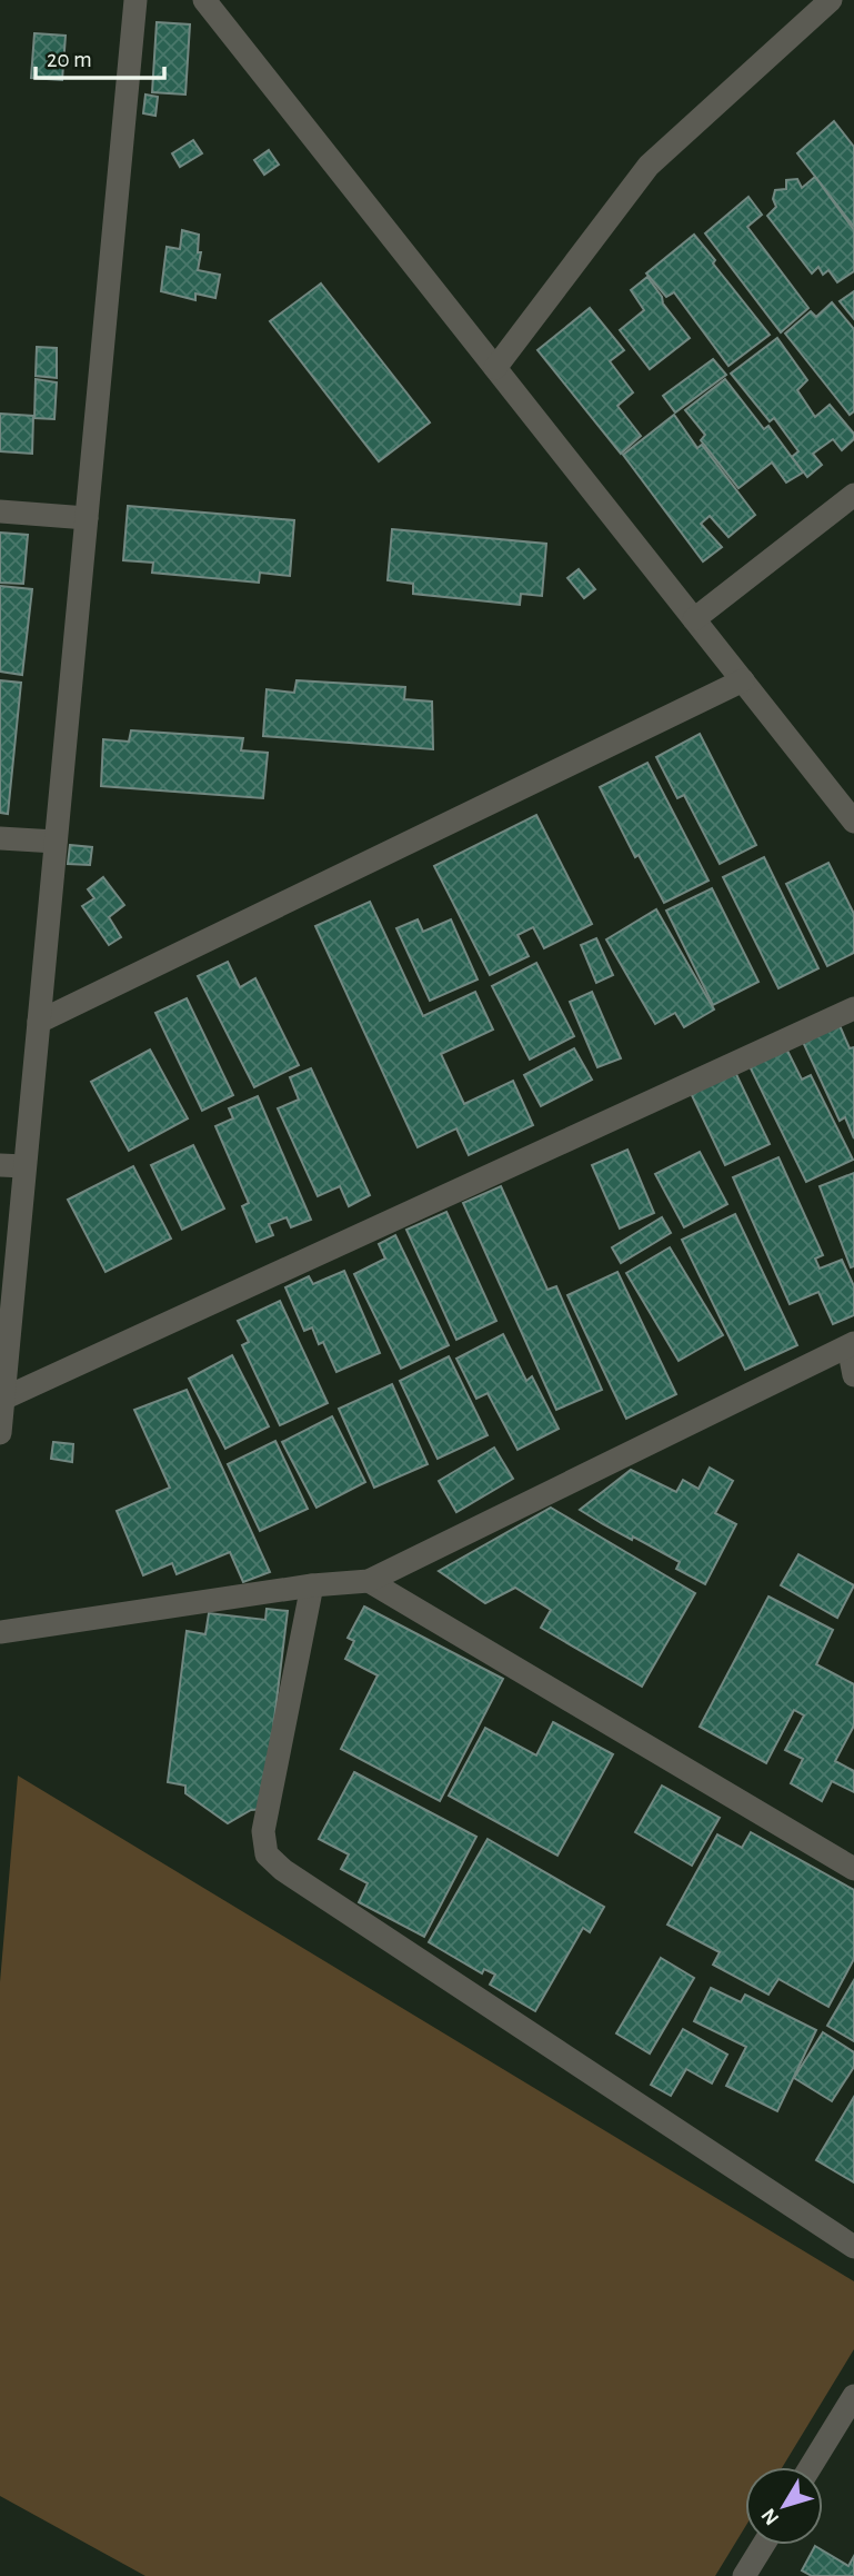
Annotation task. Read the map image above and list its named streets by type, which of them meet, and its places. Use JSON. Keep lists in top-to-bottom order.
{
  "scale_bar": "20 m",
  "north": "bottom left"
}
